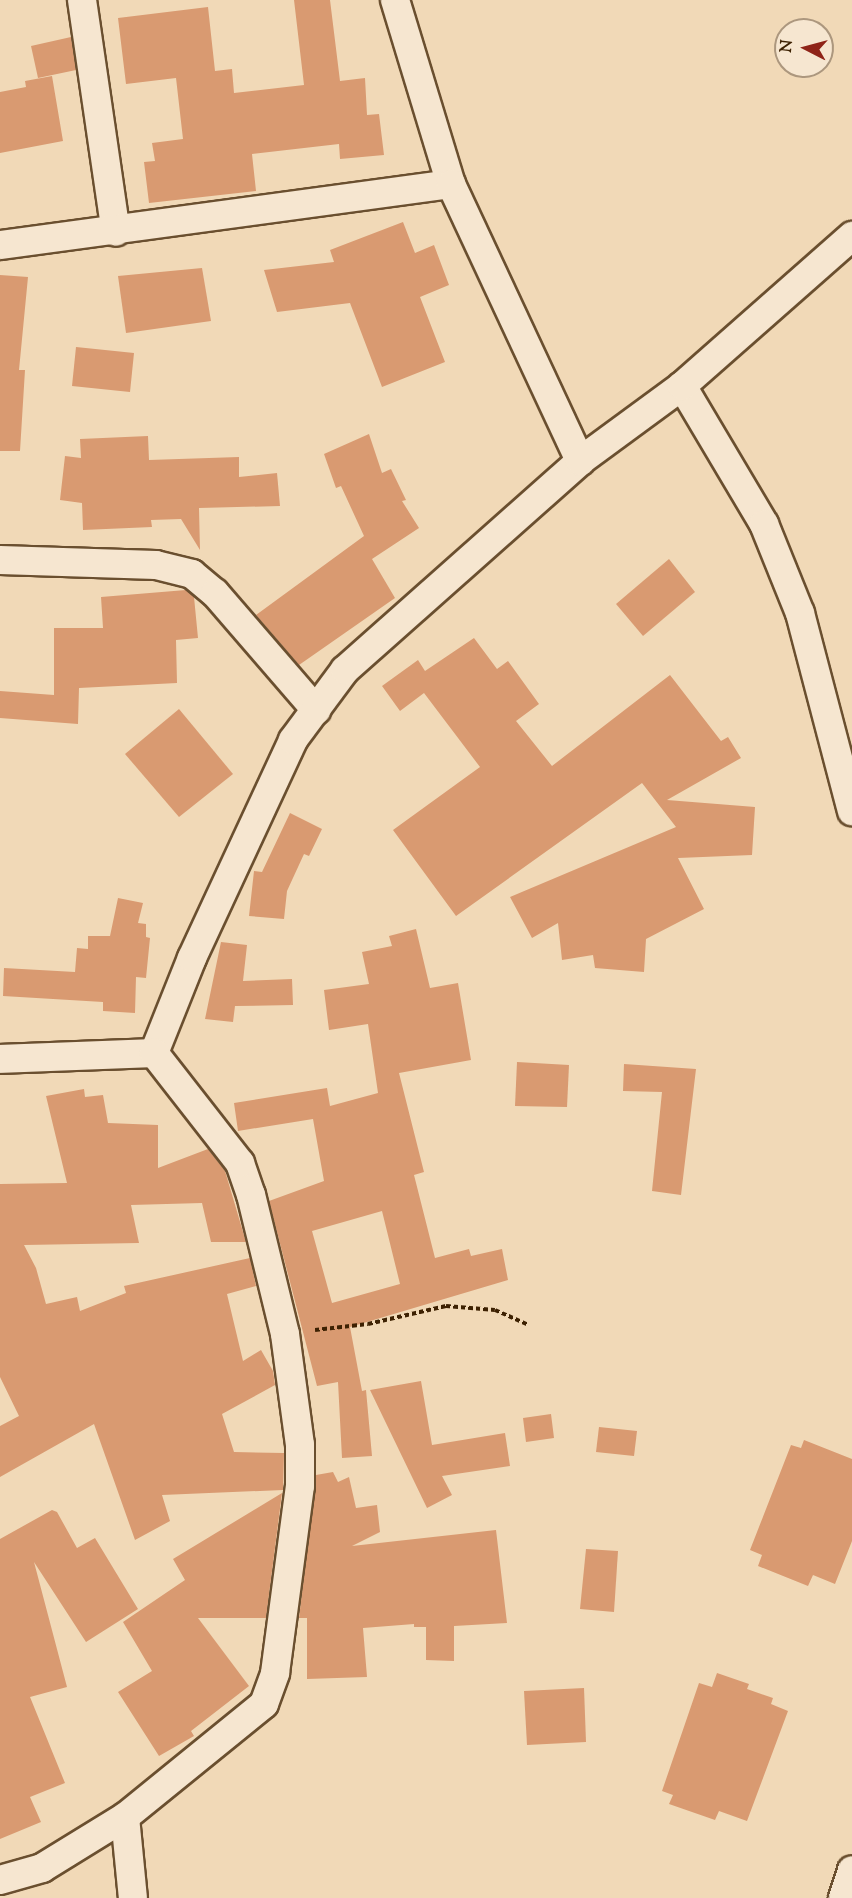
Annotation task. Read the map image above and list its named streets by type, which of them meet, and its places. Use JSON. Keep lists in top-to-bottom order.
{
  "north": "left"
}
